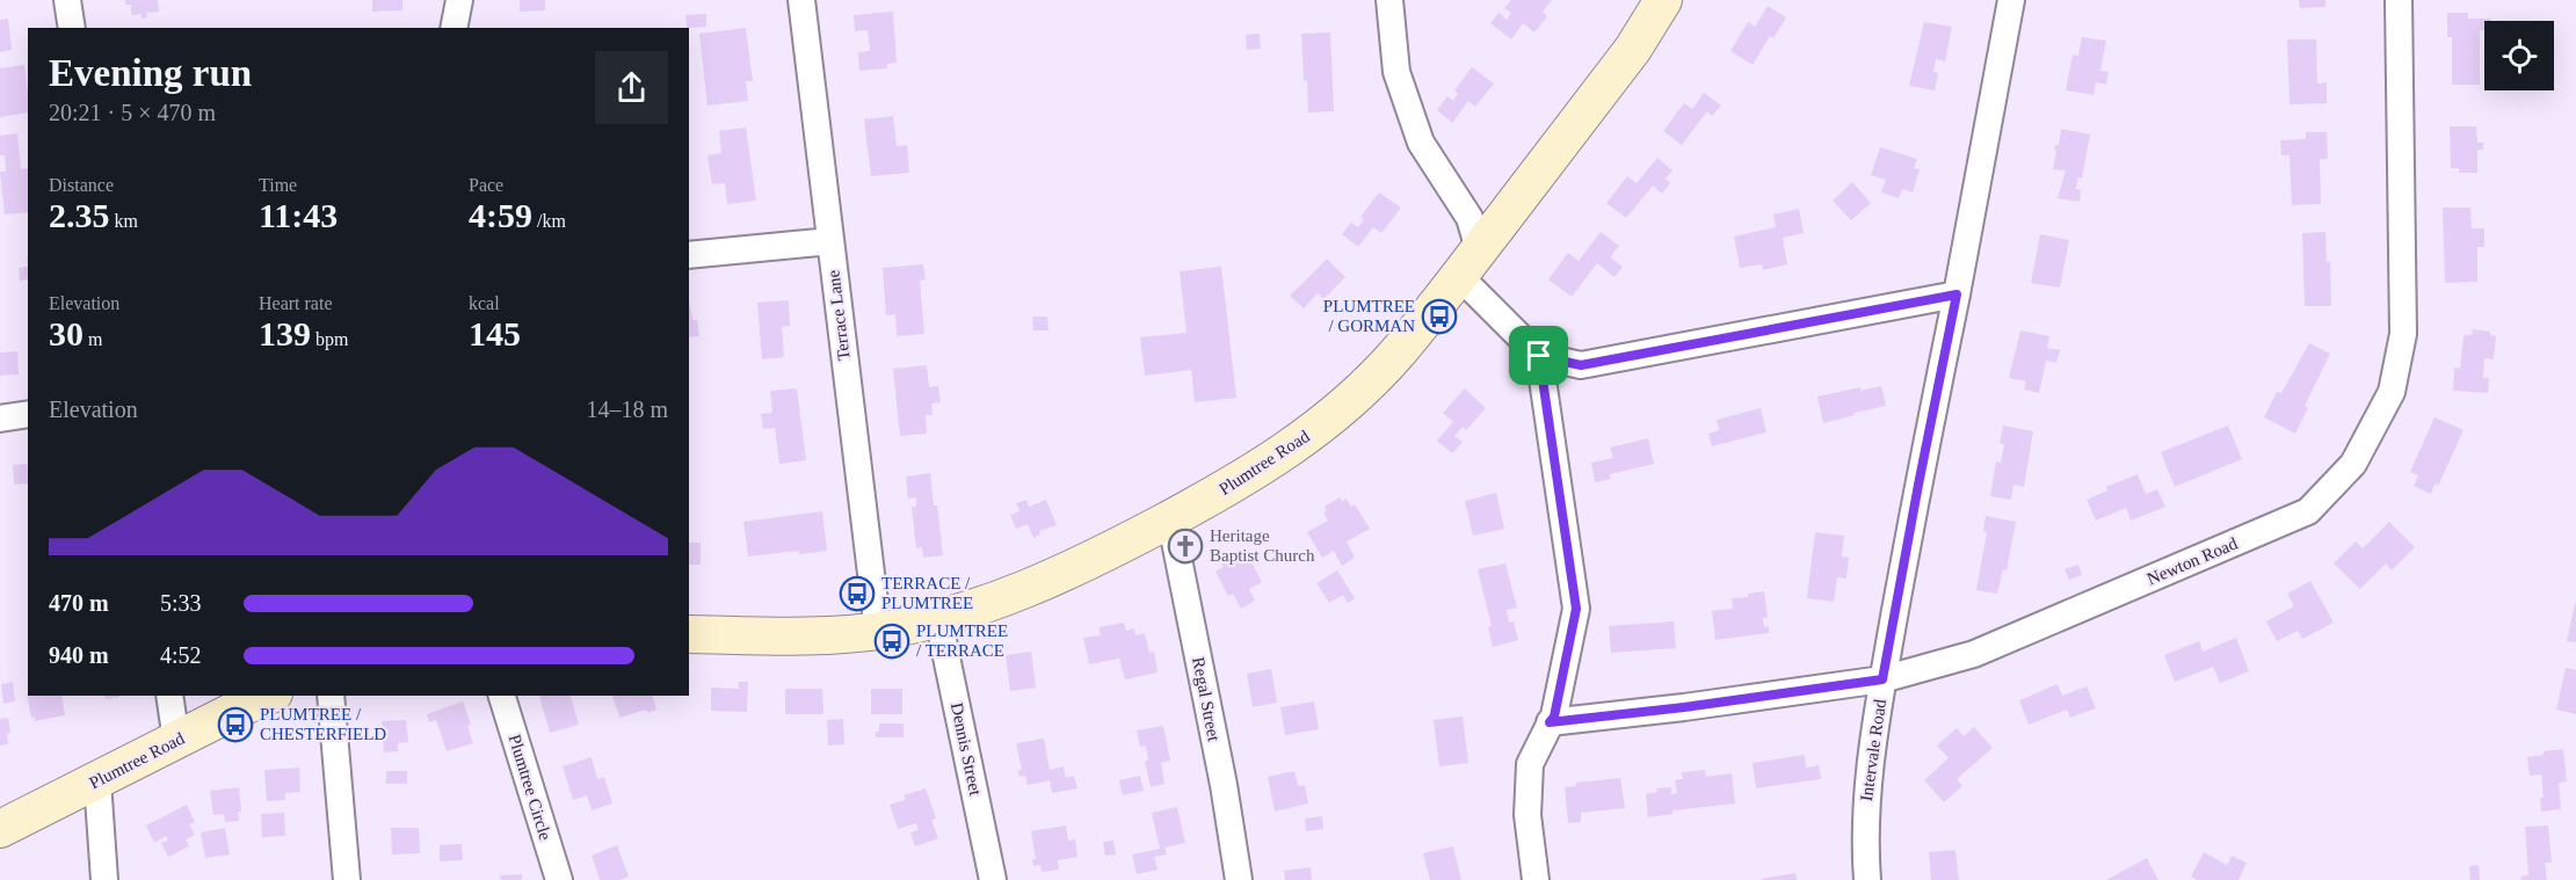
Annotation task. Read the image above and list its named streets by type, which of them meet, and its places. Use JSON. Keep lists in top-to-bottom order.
{
  "streets": {
    "street": [
      "Terrace Lane",
      "Plumtree Road",
      "Newton Road",
      "Regal Street",
      "Dennis Street",
      "Intervale Road",
      "Plumtree Circle"
    ]
  },
  "crossings": [
    ["Terrace Lane", "Plumtree Road"],
    ["Plumtree Road", "Regal Street"],
    ["Plumtree Road", "Dennis Street"],
    ["Newton Road", "Intervale Road"]
  ],
  "places": {
    "bus stop": [
      "PLUMTREE / GORMAN",
      "TERRACE / PLUMTREE",
      "PLUMTREE / TERRACE",
      "PLUMTREE / CHESTERFIELD"
    ],
    "church": ["Heritage Baptist Church"]
  },
  "page": {
    "heading": ["Evening run", "20:21 · 5 × 470 m"],
    "stats": [
      ["Distance", "2.35 km"],
      ["Time", "11:43"],
      ["Pace", "4:59 /km"],
      ["Elevation", "30 m"],
      ["Heart rate", "139 bpm"],
      ["kcal", "145"]
    ],
    "chart": ["Elevation", "14–18 m"],
    "list": [
      {
        "name": "470 m",
        "note": "5:33"
      },
      {
        "name": "940 m",
        "note": "4:52"
      }
    ]
  }
}
